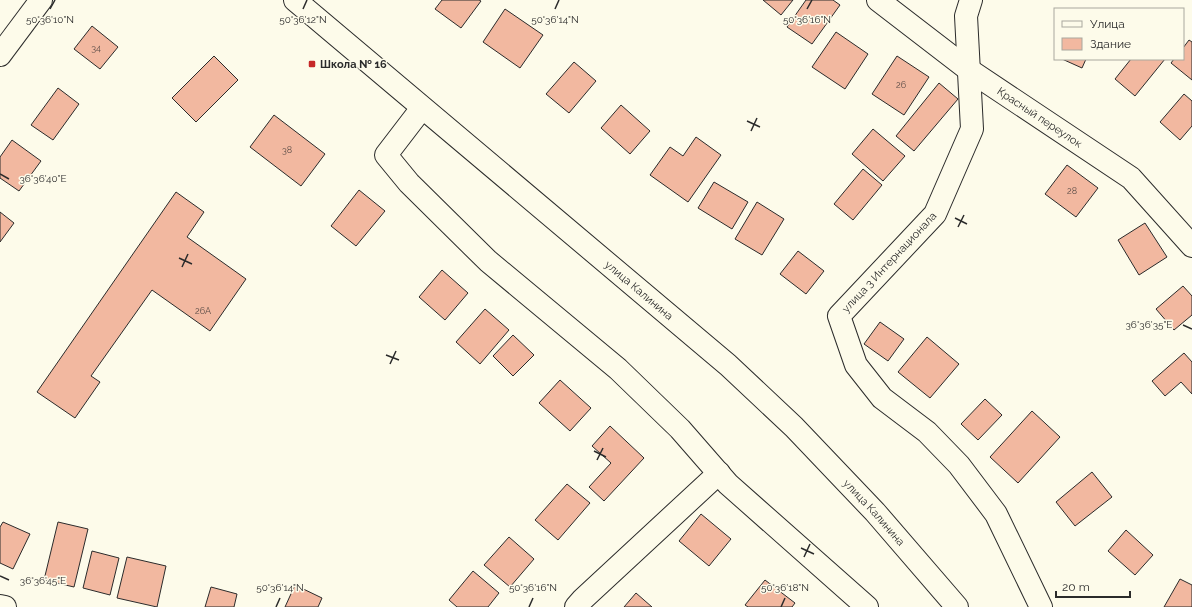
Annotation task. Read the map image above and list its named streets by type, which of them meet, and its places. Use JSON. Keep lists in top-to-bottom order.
{
  "streets": {
    "street": ["Красный переулок", "улица 3 Интернационала", "улица Калинина"]
  },
  "crossings": [
    ["Красный переулок", "улица 3 Интернационала"]
  ],
  "places": {
    "transit": ["Школа № 16"]
  },
  "house_numbers": [
    "34",
    "26",
    "38",
    "28",
    "26А"
  ],
  "legend": ["Улица", "Здание"],
  "scale_bar": "20 m",
  "coordinates": [
    "50°36'10\"N",
    "50°36'12\"N",
    "50°36'14\"N",
    "50°36'16\"N",
    "36°36'40\"E",
    "36°36'35\"E",
    "36°36'45\"E",
    "50°36'18\"N"
  ]
}
